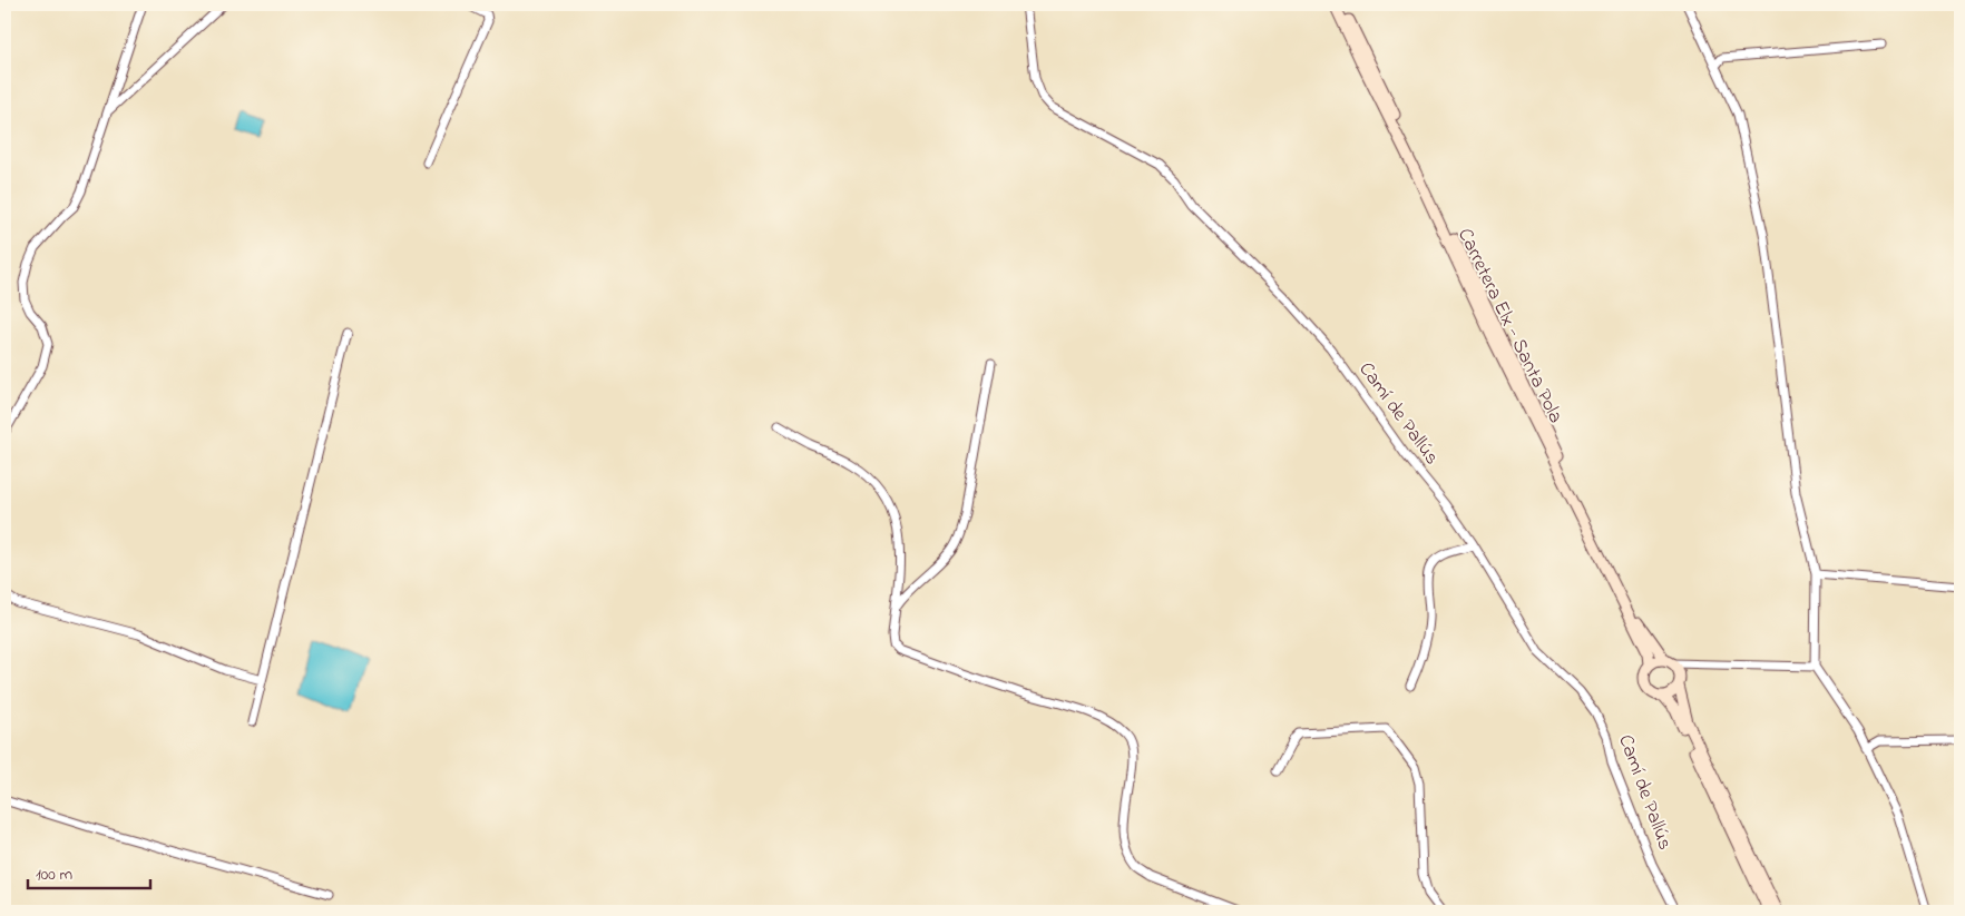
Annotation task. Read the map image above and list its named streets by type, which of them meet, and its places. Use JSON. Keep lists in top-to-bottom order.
{
  "streets": {
    "main road": ["Carretera Elx - Santa Pola"],
    "street": ["Camí de Pallús"]
  },
  "scale_bar": "100 m"
}
